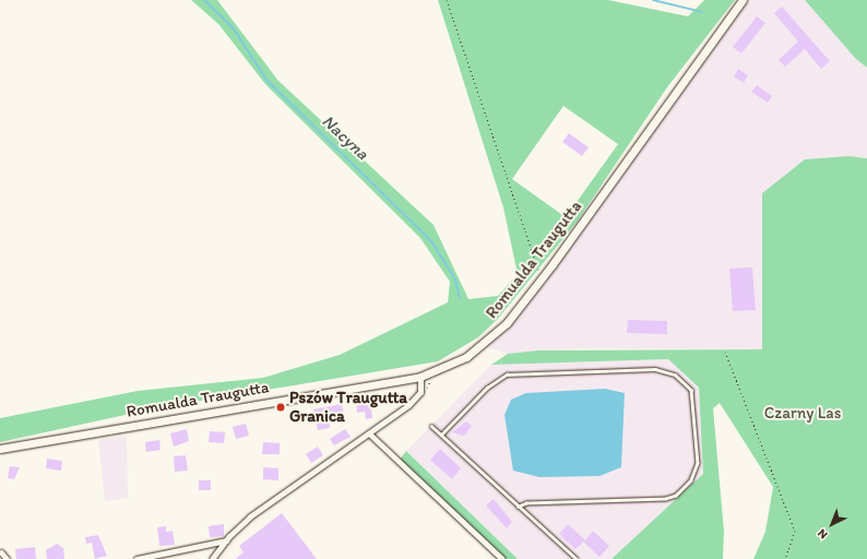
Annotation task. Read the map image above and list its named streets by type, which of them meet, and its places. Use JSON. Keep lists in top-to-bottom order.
{
  "streets": {
    "street": ["Romualda Traugutta"]
  },
  "water": ["Nacyna"],
  "parks": ["Czarny Las"],
  "places": ["Pszów Traugutta Granica"],
  "north": "bottom left"
}
